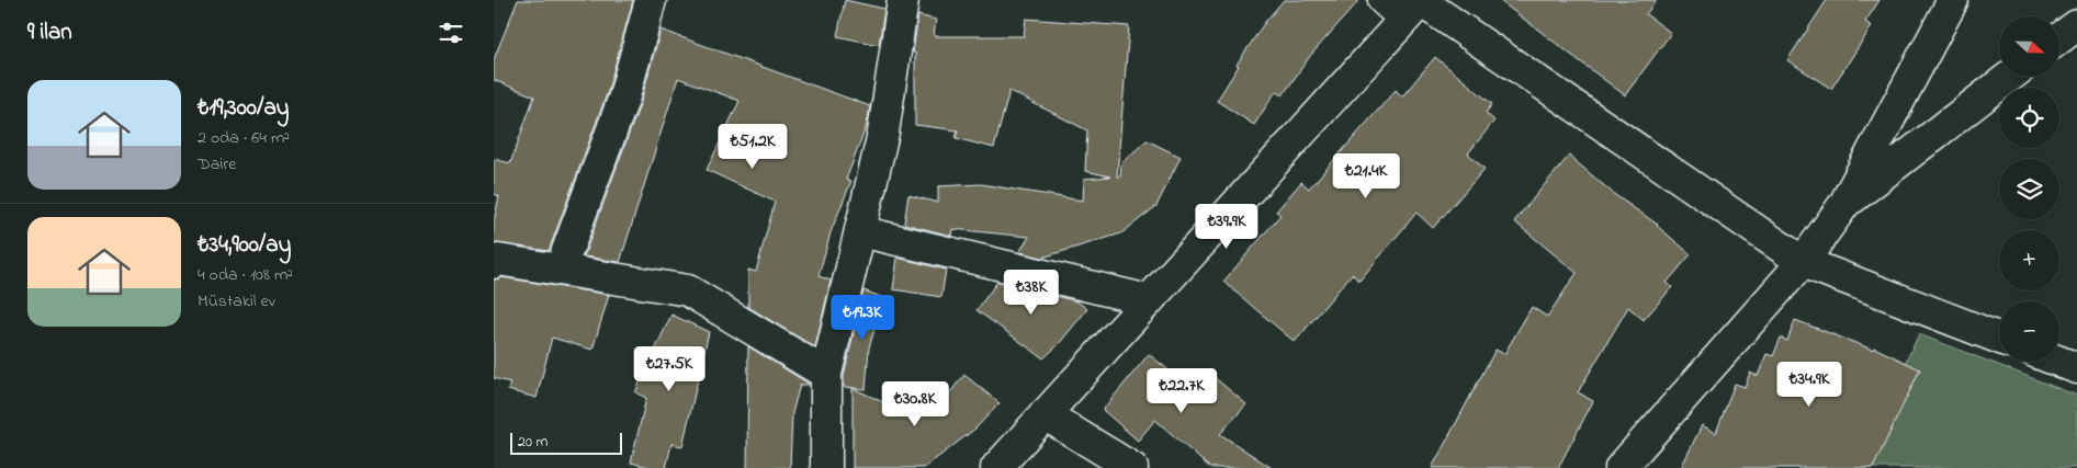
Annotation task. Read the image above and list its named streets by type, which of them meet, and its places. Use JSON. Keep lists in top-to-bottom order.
{
  "scale_bar": "20 m",
  "north": "right",
  "page": {
    "heading": "9 ilan",
    "map_buttons": ["+", "−"],
    "list": [
      {
        "name": "₺19,300/ay",
        "note": "2 oda · 64 m² · Daire"
      },
      {
        "name": "₺34,900/ay",
        "note": "4 oda · 108 m² · Müstakil ev"
      }
    ],
    "price": [
      "₺51.2K",
      "₺21.4K",
      "₺39.9K",
      "₺38K",
      "₺19.3K",
      "₺27.5K",
      "₺34.9K",
      "₺22.7K",
      "₺30.8K"
    ],
    "scale": "20 m"
  }
}
